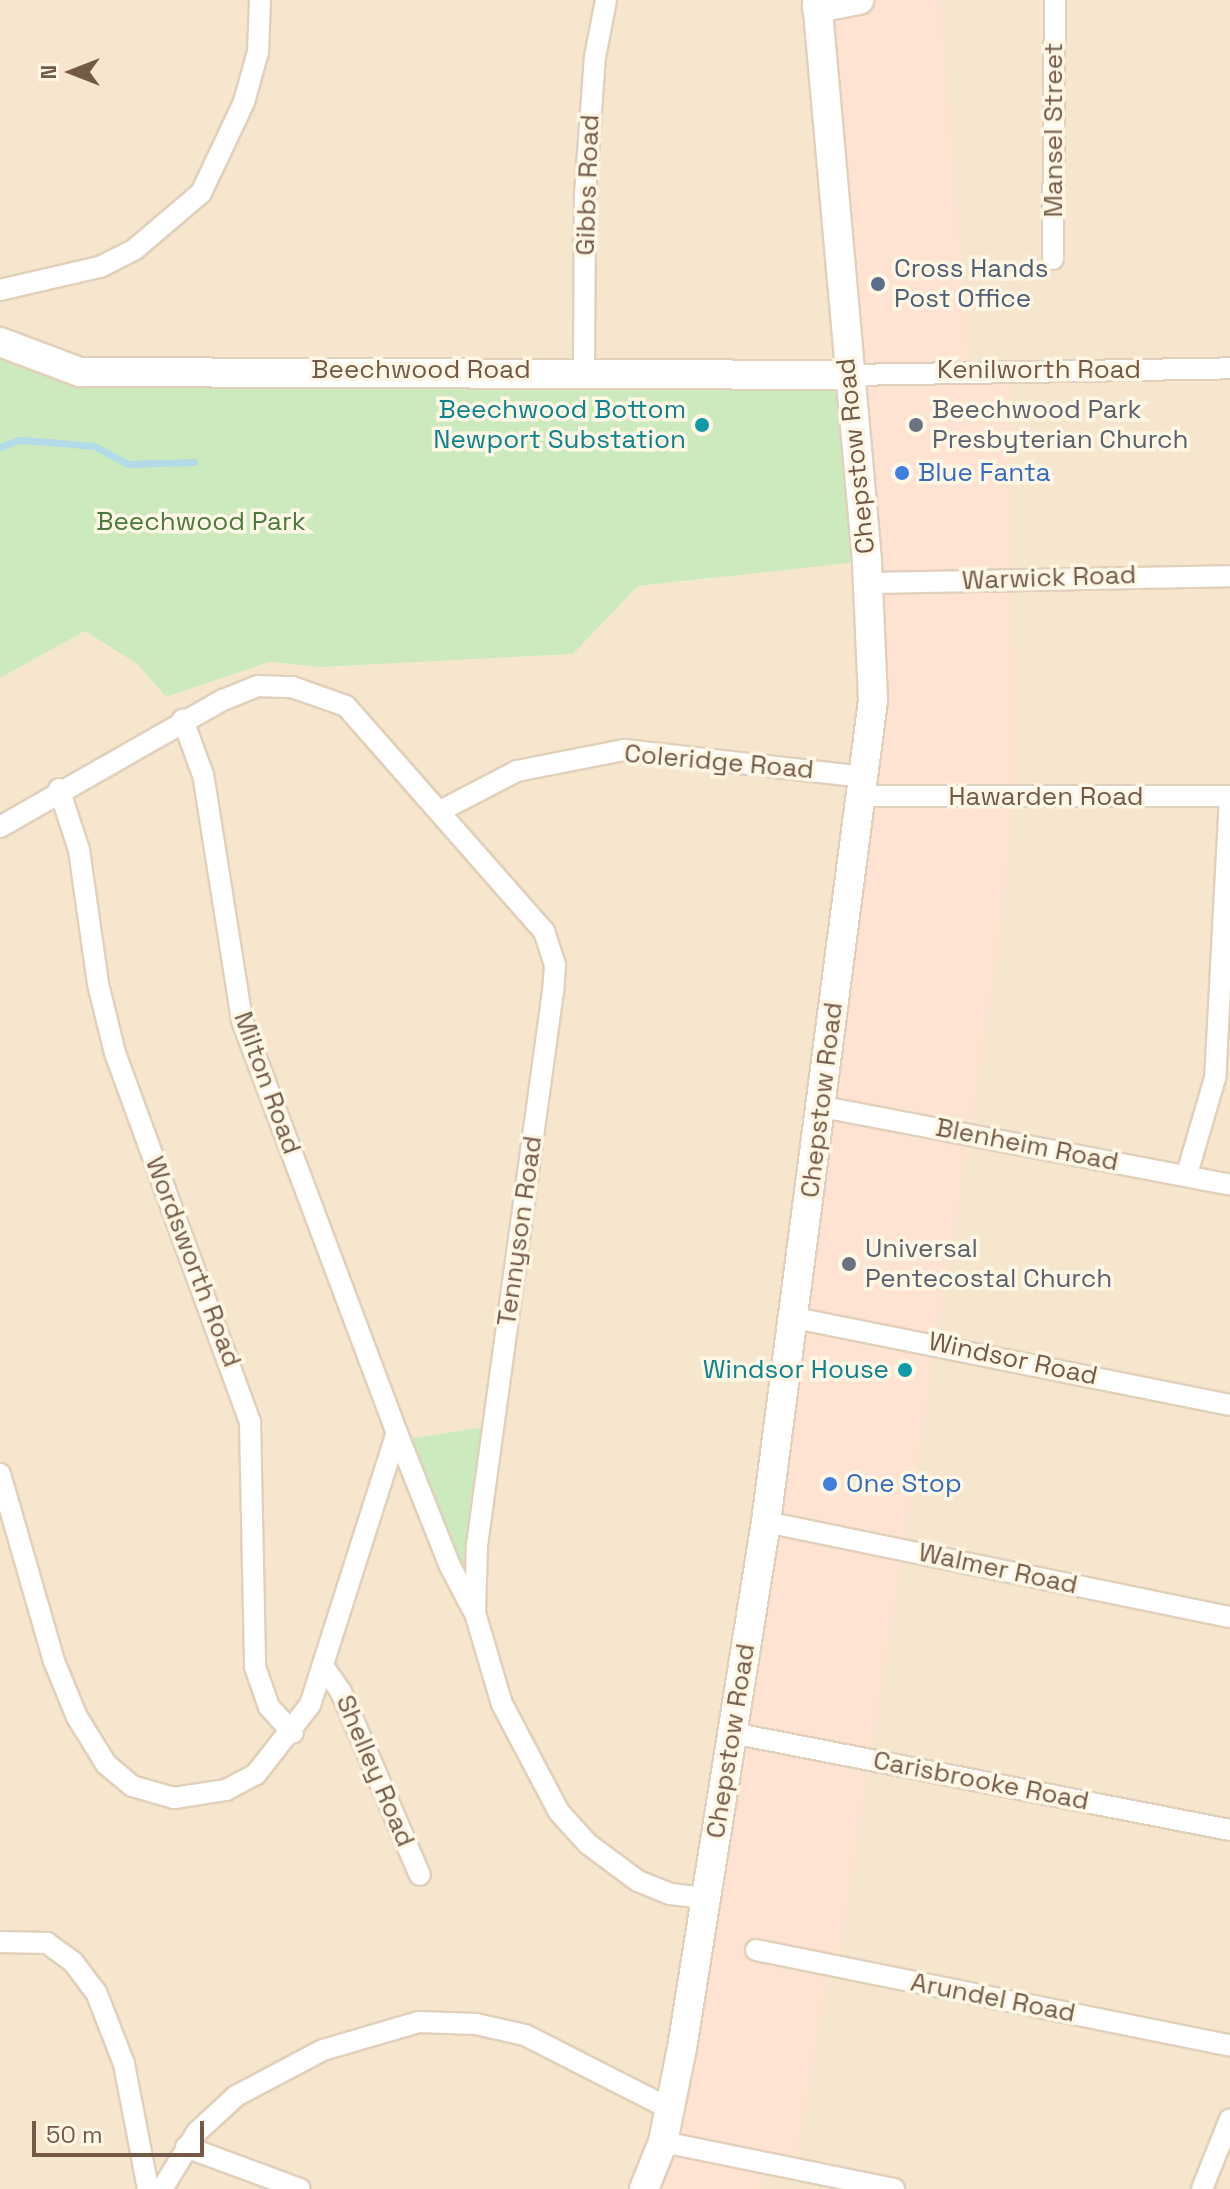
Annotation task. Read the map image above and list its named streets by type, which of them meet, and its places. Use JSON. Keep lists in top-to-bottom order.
{
  "streets": {
    "main road": ["Beechwood Road", "Chepstow Road"],
    "street": [
      "Mansel Street",
      "Gibbs Road",
      "Kenilworth Road",
      "Warwick Road",
      "Coleridge Road",
      "Hawarden Road",
      "Milton Road",
      "Blenheim Road",
      "Tennyson Road",
      "Wordsworth Road",
      "Windsor Road",
      "Walmer Road",
      "Shelley Road",
      "Carisbrooke Road",
      "Arundel Road"
    ]
  },
  "crossings": [
    ["Gibbs Road", "Beechwood Road"],
    ["Beechwood Road", "Kenilworth Road"],
    ["Beechwood Road", "Chepstow Road"],
    ["Kenilworth Road", "Chepstow Road"],
    ["Chepstow Road", "Warwick Road"],
    ["Chepstow Road", "Coleridge Road"],
    ["Chepstow Road", "Hawarden Road"],
    ["Chepstow Road", "Blenheim Road"],
    ["Chepstow Road", "Tennyson Road"],
    ["Chepstow Road", "Windsor Road"],
    ["Chepstow Road", "Walmer Road"],
    ["Chepstow Road", "Carisbrooke Road"],
    ["Coleridge Road", "Hawarden Road"],
    ["Coleridge Road", "Tennyson Road"],
    ["Milton Road", "Tennyson Road"],
    ["Tennyson Road", "Wordsworth Road"]
  ],
  "parks": ["Beechwood Park"],
  "places": [
    "Cross Hands Post Office",
    "Beechwood Bottom Newport Substation",
    "Beechwood Park Presbyterian Church",
    "Blue Fanta",
    "Universal Pentecostal Church",
    "Windsor House",
    "One Stop"
  ],
  "scale_bar": "50 m",
  "north": "left"
}
